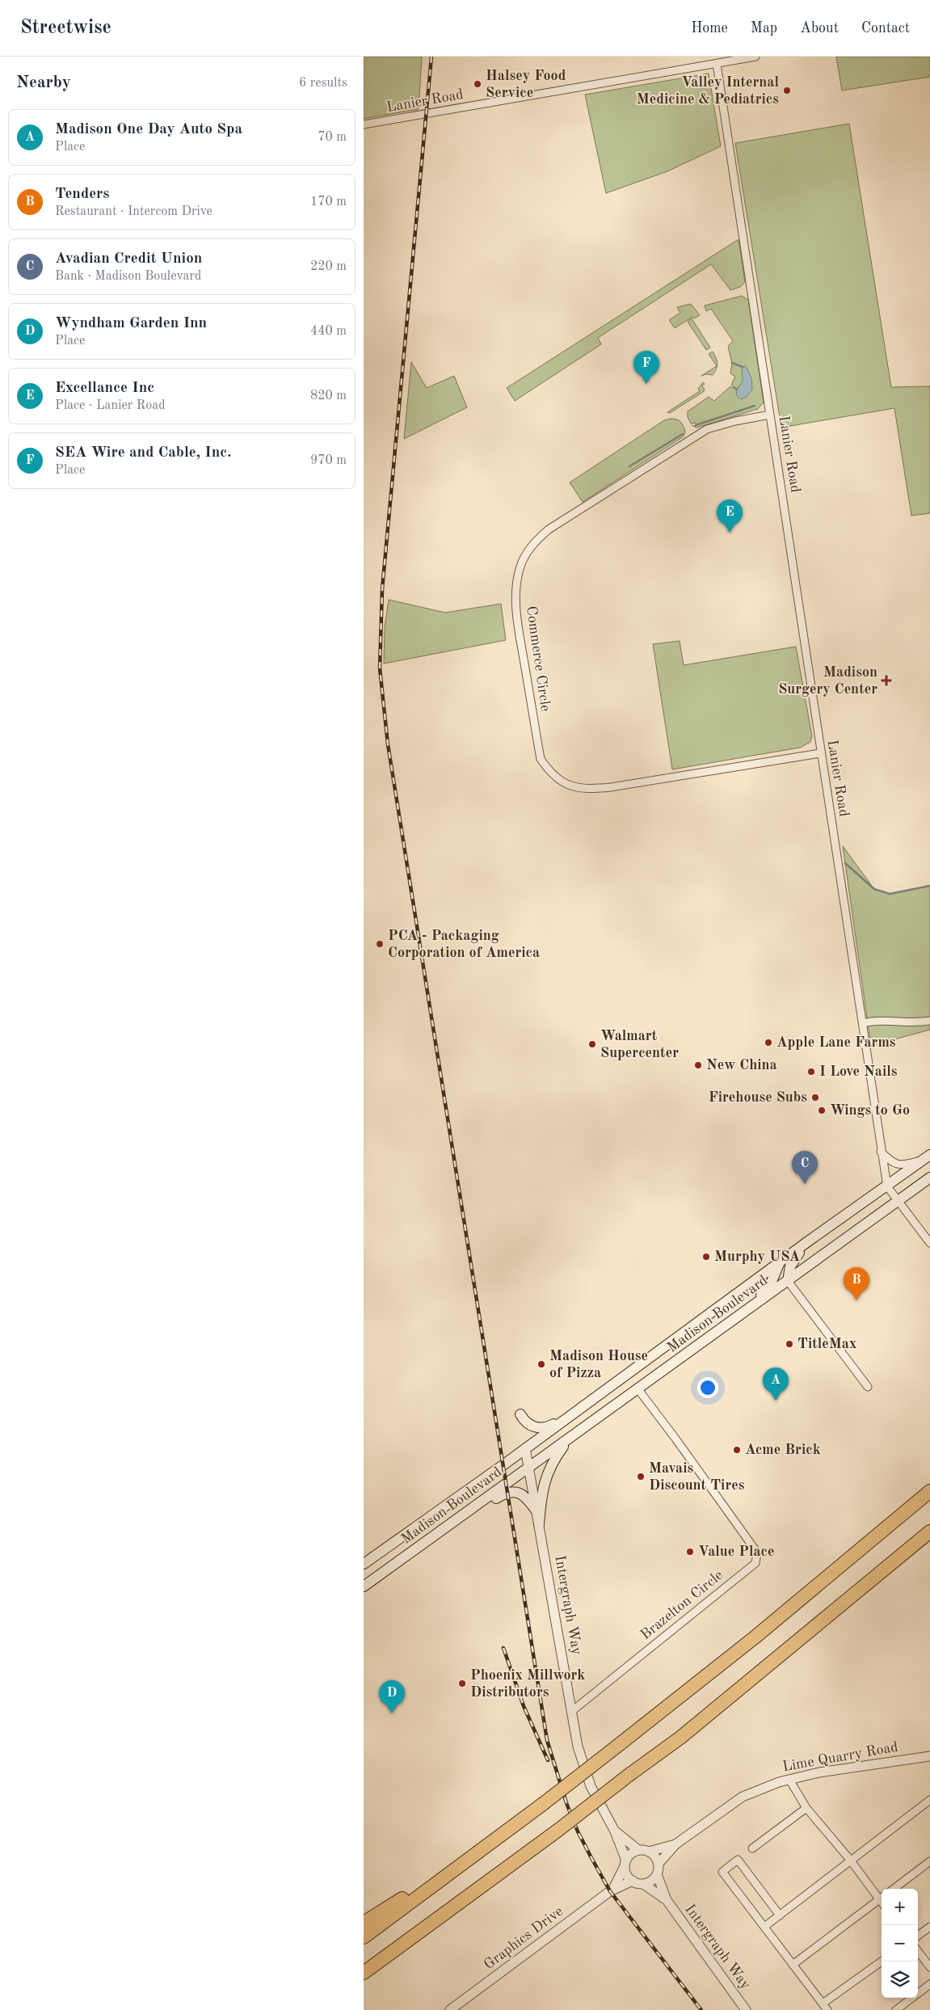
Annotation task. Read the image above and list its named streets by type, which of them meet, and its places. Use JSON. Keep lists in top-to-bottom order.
{
  "streets": {
    "main road": ["Madison Boulevard"],
    "street": [
      "Lanier Road",
      "Commerce Circle",
      "Intergraph Way",
      "Brazelton Circle",
      "Lime Quarry Road",
      "Graphics Drive"
    ]
  },
  "crossings": [
    ["Lanier Road", "Commerce Circle"],
    ["Lanier Road", "Madison Boulevard"],
    ["Madison Boulevard", "Intergraph Way"],
    ["Madison Boulevard", "Brazelton Circle"],
    ["Intergraph Way", "Brazelton Circle"],
    ["Intergraph Way", "Lime Quarry Road"],
    ["Intergraph Way", "Graphics Drive"],
    ["Lime Quarry Road", "Graphics Drive"]
  ],
  "places": {
    "other": [
      "Halsey Food Service",
      "Valley Internal Medicine & Pediatrics",
      "PCA - Packaging Corporation of America",
      "Apple Lane Farms",
      "Walmart Supercenter",
      "New China",
      "I Love Nails",
      "Firehouse Subs",
      "Wings to Go",
      "Murphy USA",
      "TitleMax",
      "Madison House of Pizza",
      "Acme Brick",
      "Mavais Discount Tires",
      "Value Place",
      "Phoenix Millwork Distributors"
    ],
    "health": ["Madison Surgery Center"]
  },
  "page": {
    "header": "Streetwise",
    "nav": [
      "Home",
      "Map",
      "About",
      "Contact"
    ],
    "heading": ["Nearby", "6 results"],
    "list": [
      {
        "mark": "A",
        "name": "Madison One Day Auto Spa",
        "note": "Place",
        "value": "70 m"
      },
      {
        "mark": "B",
        "name": "Tenders",
        "note": "Restaurant · Intercom Drive",
        "value": "170 m"
      },
      {
        "mark": "C",
        "name": "Avadian Credit Union",
        "note": "Bank · Madison Boulevard",
        "value": "220 m"
      },
      {
        "mark": "D",
        "name": "Wyndham Garden Inn",
        "note": "Place",
        "value": "440 m"
      },
      {
        "mark": "E",
        "name": "Excellance Inc",
        "note": "Place · Lanier Road",
        "value": "820 m"
      },
      {
        "mark": "F",
        "name": "SEA Wire and Cable, Inc.",
        "note": "Place",
        "value": "970 m"
      }
    ],
    "pins": [
      "F",
      "E",
      "C",
      "B",
      "A",
      "D"
    ],
    "map_buttons": ["+", "−"]
  }
}
